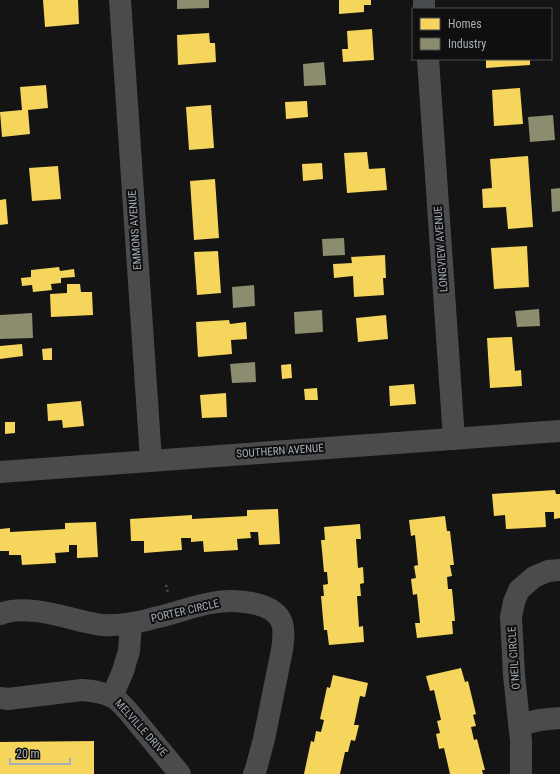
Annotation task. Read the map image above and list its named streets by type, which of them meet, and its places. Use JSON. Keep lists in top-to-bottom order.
{
  "streets": {
    "street": [
      "EMMONS AVENUE",
      "LONGVIEW AVENUE",
      "SOUTHERN AVENUE",
      "PORTER CIRCLE",
      "O'NEIL CIRCLE",
      "MELVILLE DRIVE"
    ]
  },
  "crossings": [
    ["EMMONS AVENUE", "SOUTHERN AVENUE"],
    ["LONGVIEW AVENUE", "SOUTHERN AVENUE"]
  ],
  "legend": ["Homes", "Industry"],
  "scale_bar": "20 m"
}
